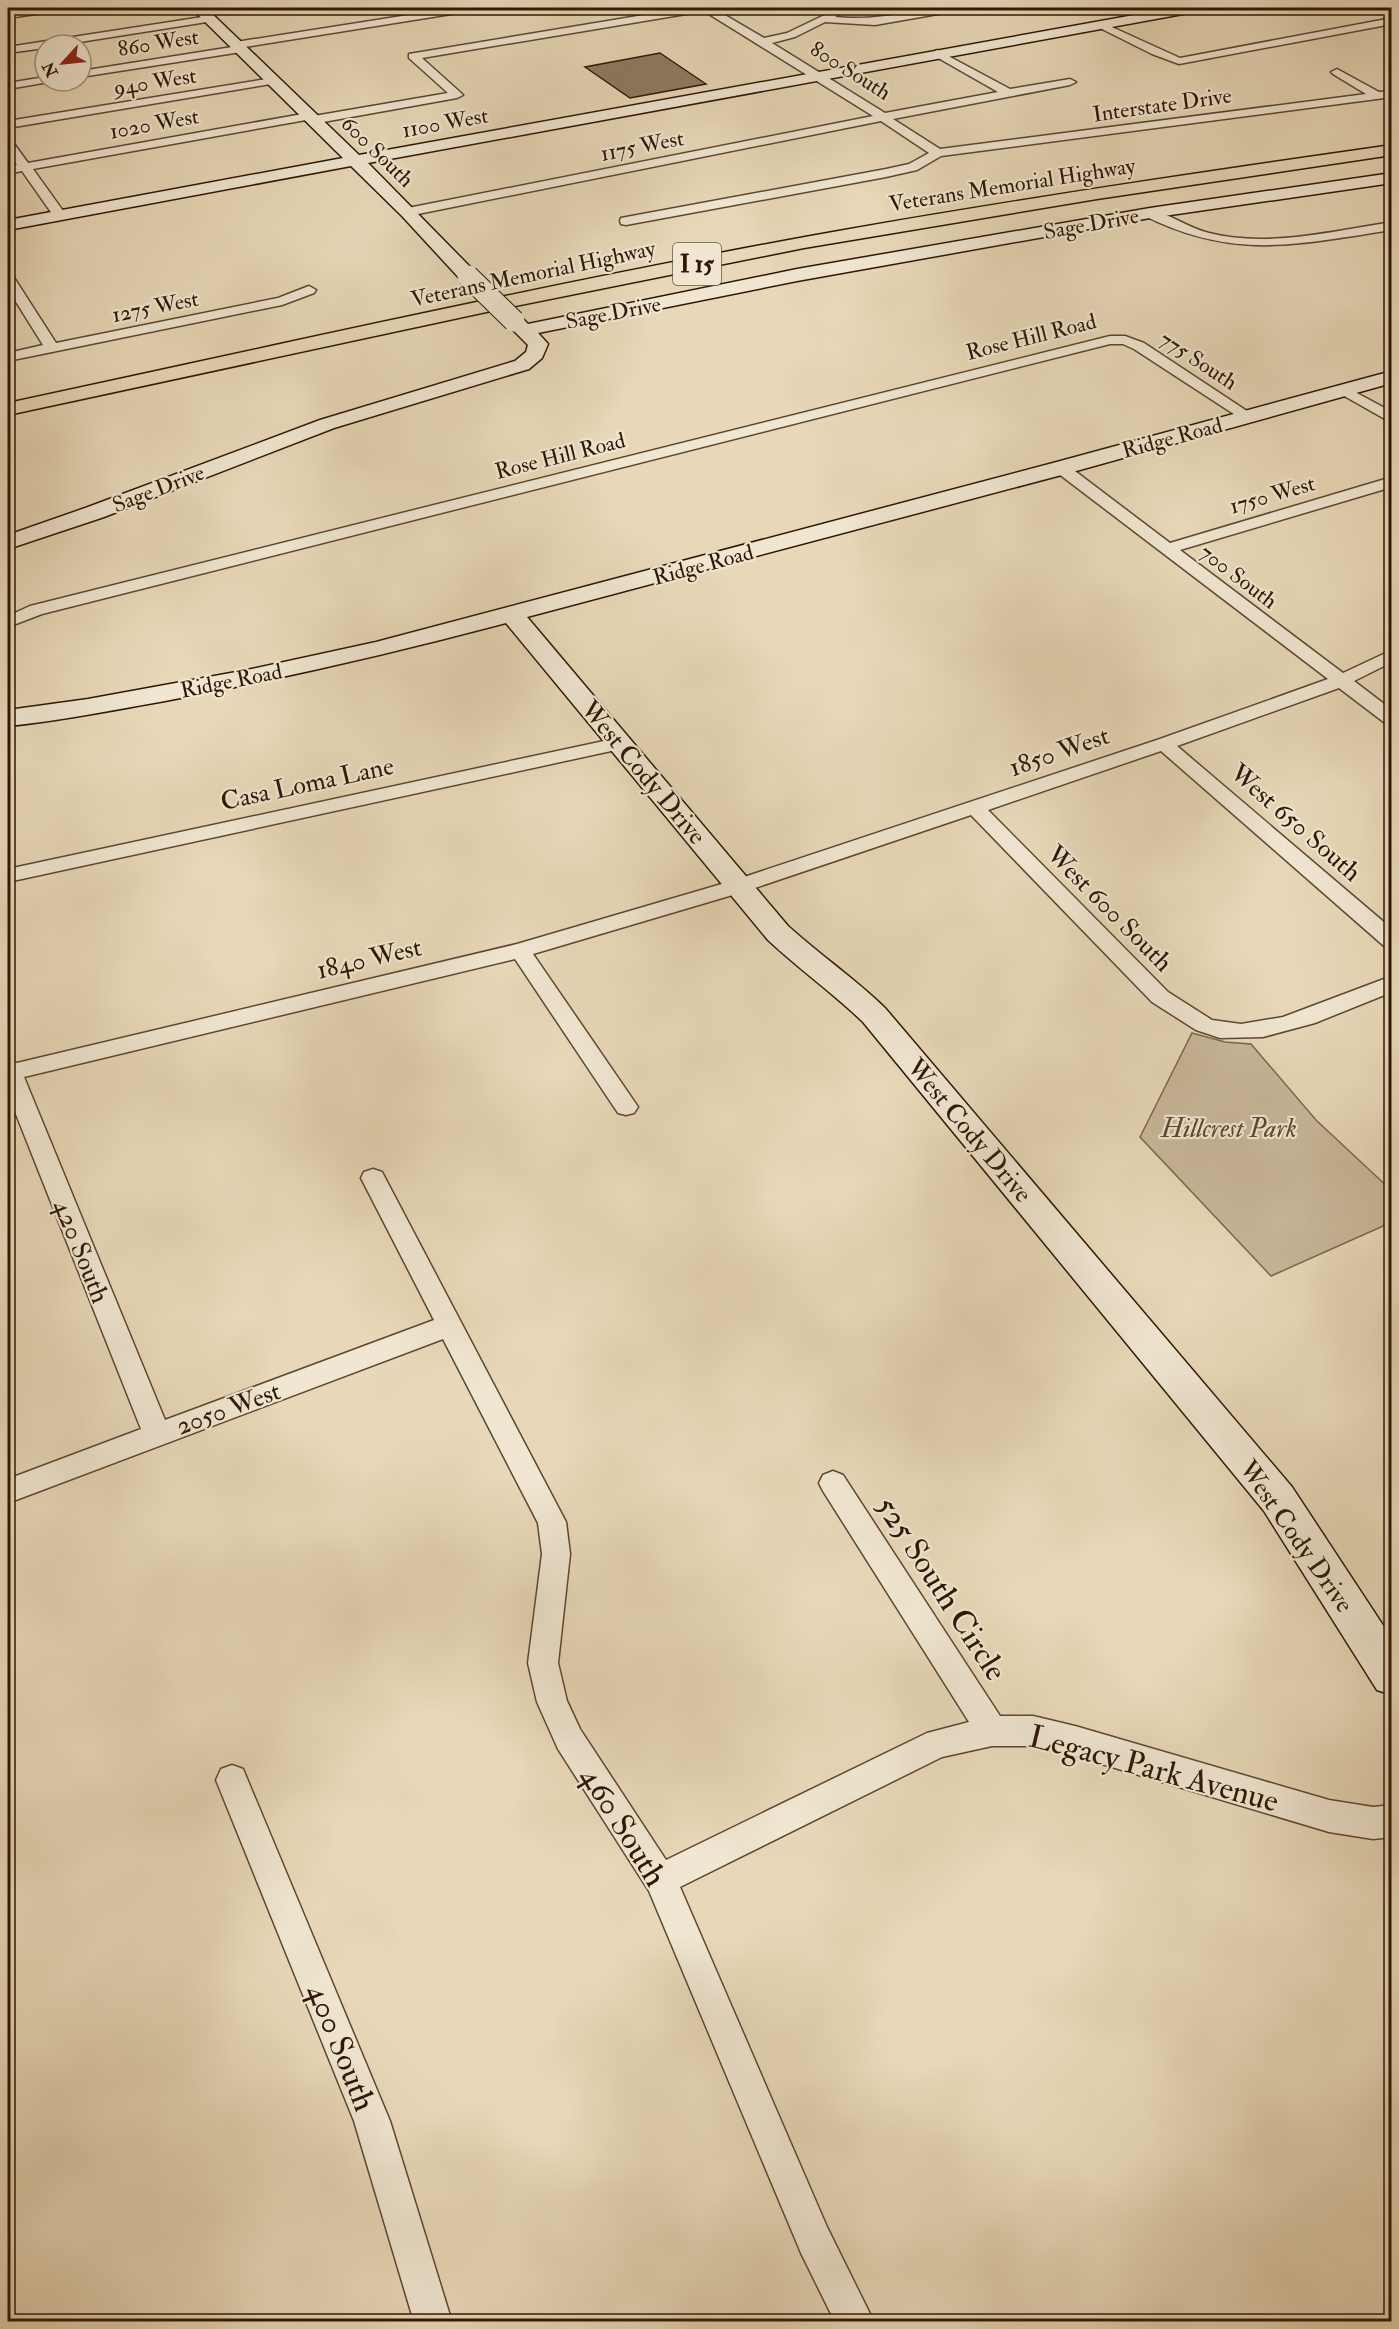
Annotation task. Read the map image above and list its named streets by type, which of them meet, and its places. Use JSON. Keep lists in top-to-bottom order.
{
  "streets": {
    "highway": ["Veterans Memorial Highway", "I 15"],
    "street": [
      "860 West",
      "800 South",
      "940 West",
      "Interstate Drive",
      "1100 West",
      "1020 West",
      "1175 West",
      "600 South",
      "Sage Drive",
      "1275 West",
      "Rose Hill Road",
      "775 South",
      "Ridge Road",
      "1750 West",
      "700 South",
      "1850 West",
      "West Cody Drive",
      "Casa Loma Lane",
      "West 650 South",
      "West 600 South",
      "1840 West",
      "420 South",
      "2050 West",
      "525 South Circle",
      "Legacy Park Avenue",
      "460 South",
      "400 South"
    ]
  },
  "crossings": [
    ["860 West", "600 South"],
    ["800 South", "Interstate Drive"],
    ["800 South", "1100 West"],
    ["800 South", "1175 West"],
    ["940 West", "600 South"],
    ["1100 West", "600 South"],
    ["1020 West", "600 South"],
    ["1175 West", "600 South"],
    ["600 South", "Sage Drive"],
    ["Rose Hill Road", "775 South"],
    ["775 South", "Ridge Road"],
    ["Ridge Road", "700 South"],
    ["Ridge Road", "West Cody Drive"],
    ["1750 West", "700 South"],
    ["700 South", "1850 West"],
    ["1850 West", "West Cody Drive"],
    ["1850 West", "West 650 South"],
    ["1850 West", "West 600 South"],
    ["1850 West", "1840 West"],
    ["West Cody Drive", "Casa Loma Lane"],
    ["West Cody Drive", "1840 West"],
    ["1840 West", "420 South"],
    ["420 South", "2050 West"],
    ["2050 West", "460 South"],
    ["525 South Circle", "Legacy Park Avenue"],
    ["Legacy Park Avenue", "460 South"]
  ],
  "parks": ["Hillcrest Park"],
  "north": "bottom left"
}
